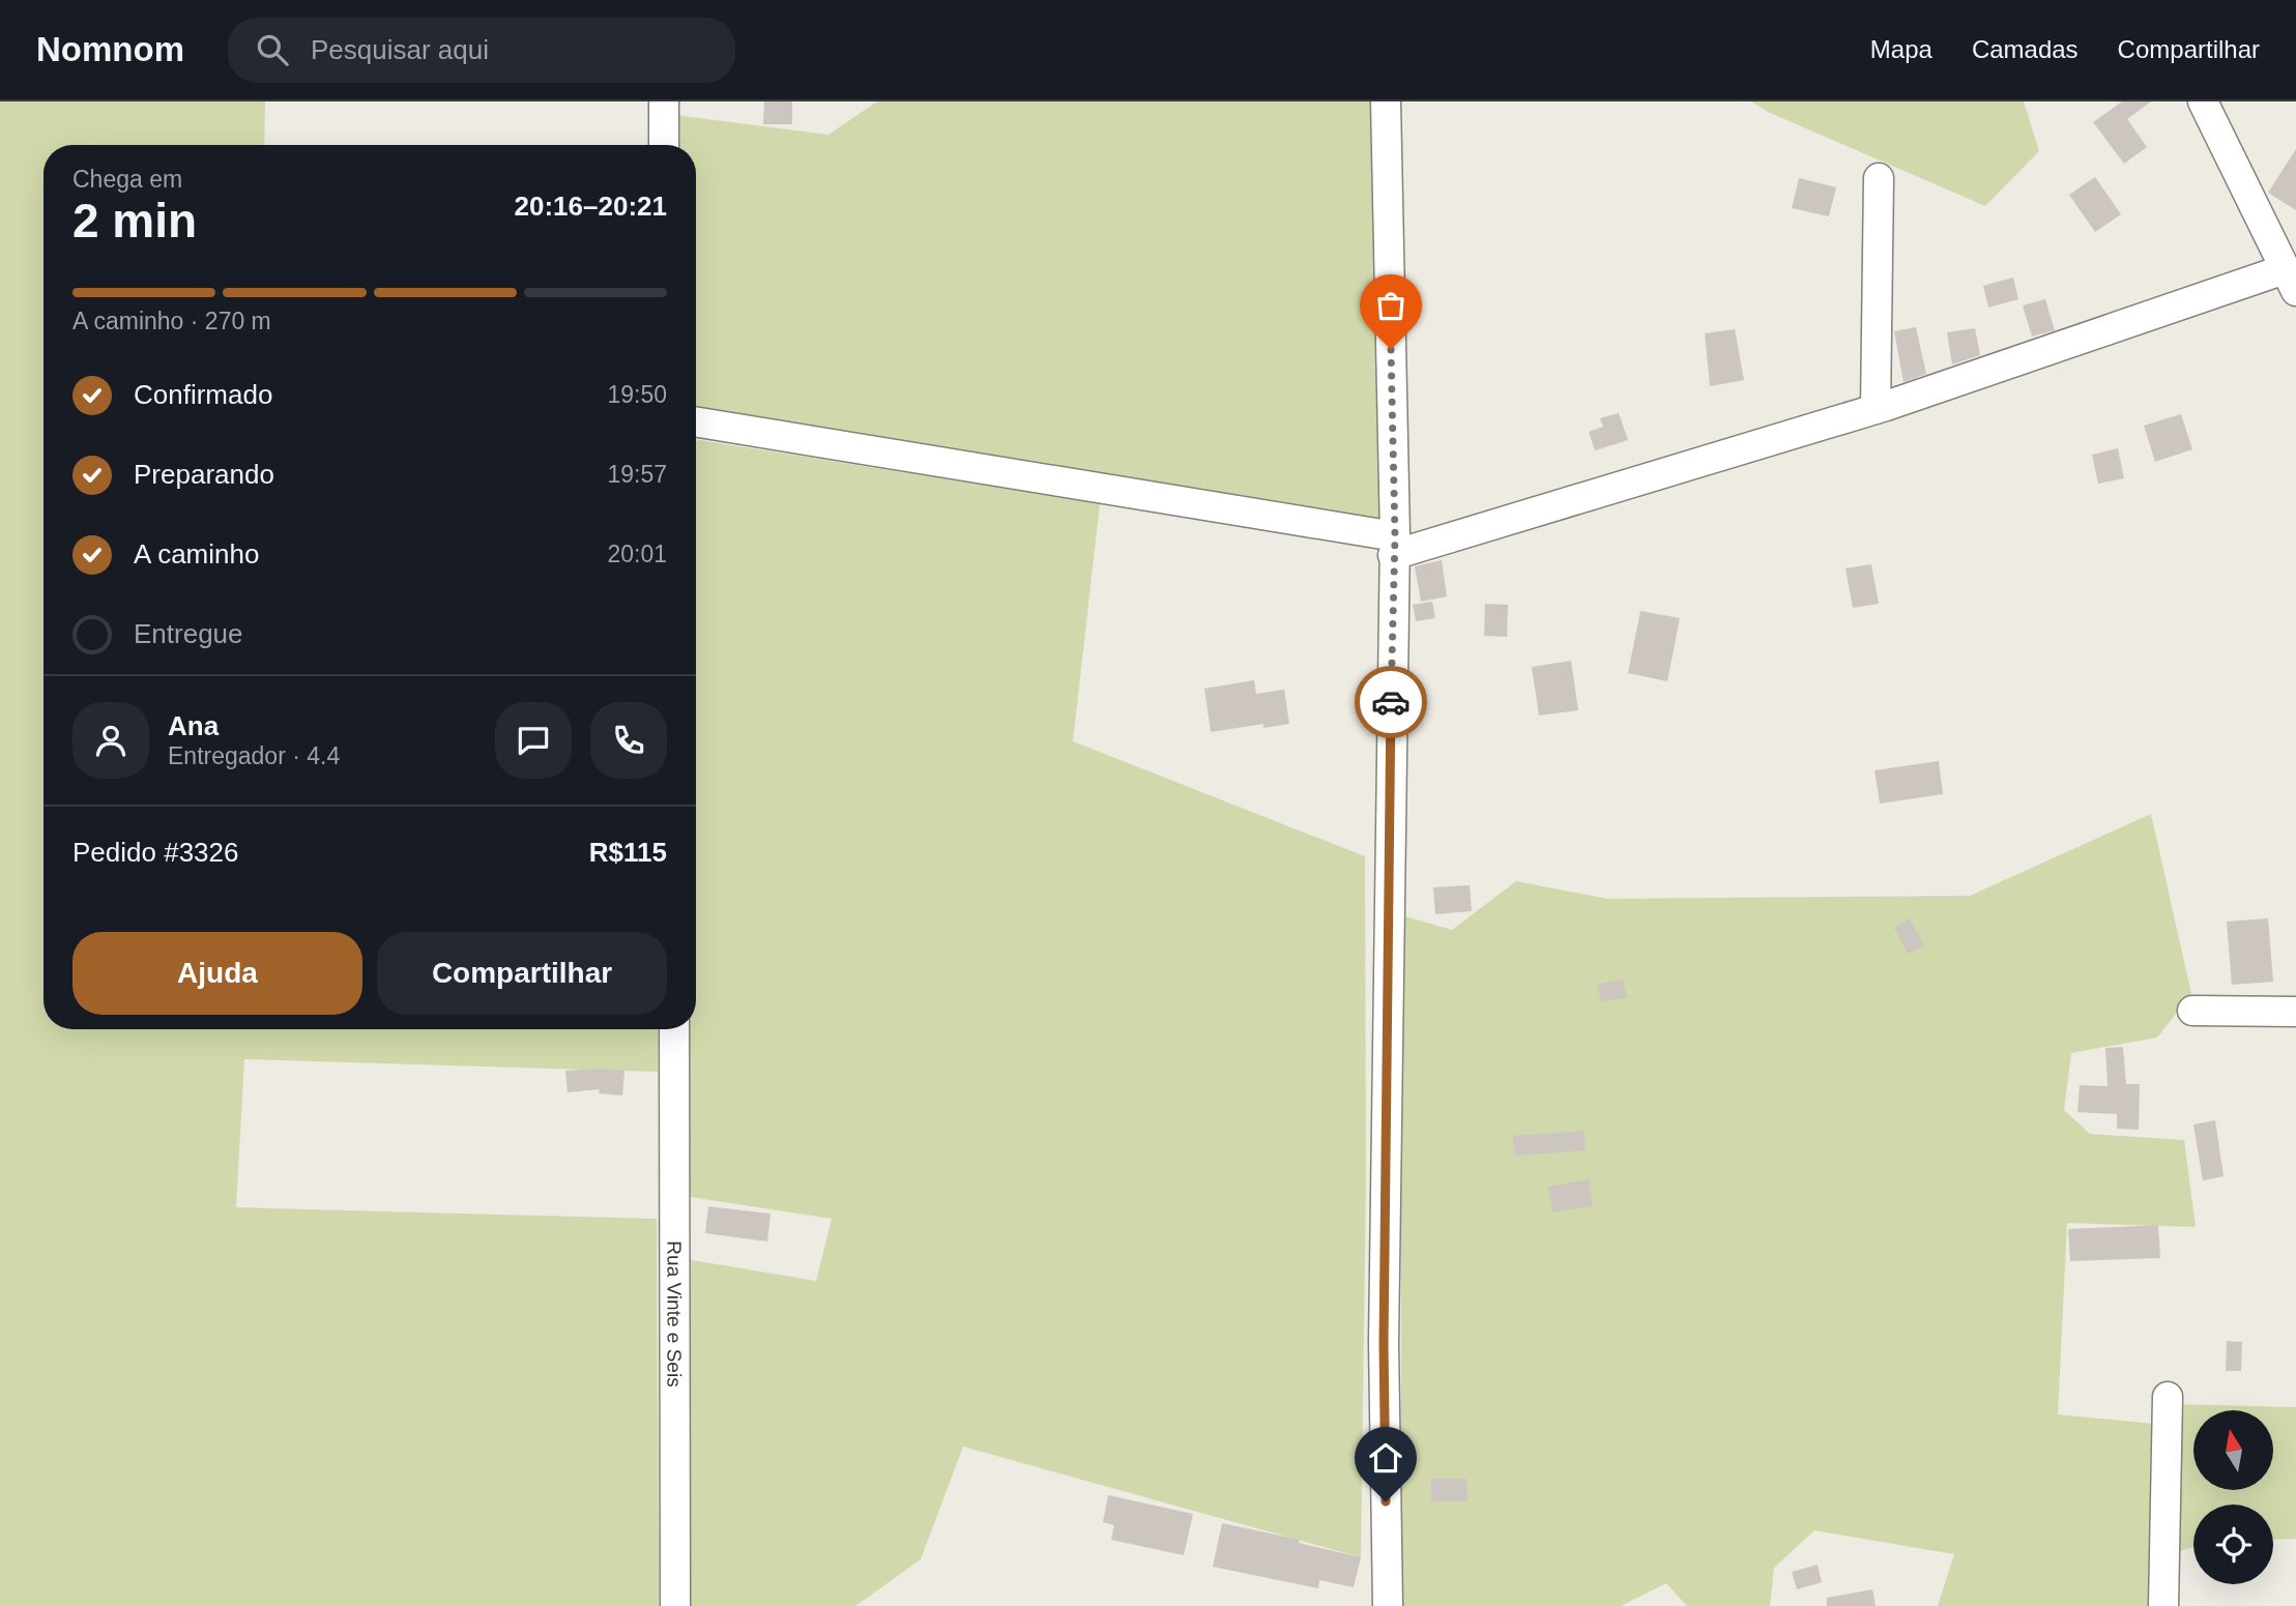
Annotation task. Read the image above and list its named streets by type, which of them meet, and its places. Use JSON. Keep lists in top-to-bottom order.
{
  "streets": {
    "street": ["Rua Vinte e Seis"]
  },
  "north": "top",
  "page": {
    "header": "Nomnom",
    "search": "Pesquisar aqui",
    "nav": ["Mapa", "Camadas", "Compartilhar"],
    "heading": ["2 min", "Chega em", "20:16–20:21"],
    "panel": [
      "Ana",
      "Entregador · 4.4",
      "Pedido #3326",
      "R$115"
    ],
    "bar": "A caminho · 270 m",
    "list": [
      ["Confirmado", "19:50"],
      ["Preparando", "19:57"],
      ["A caminho", "20:01"],
      "Entregue"
    ],
    "buttons": ["Ajuda", "Compartilhar"]
  }
}
